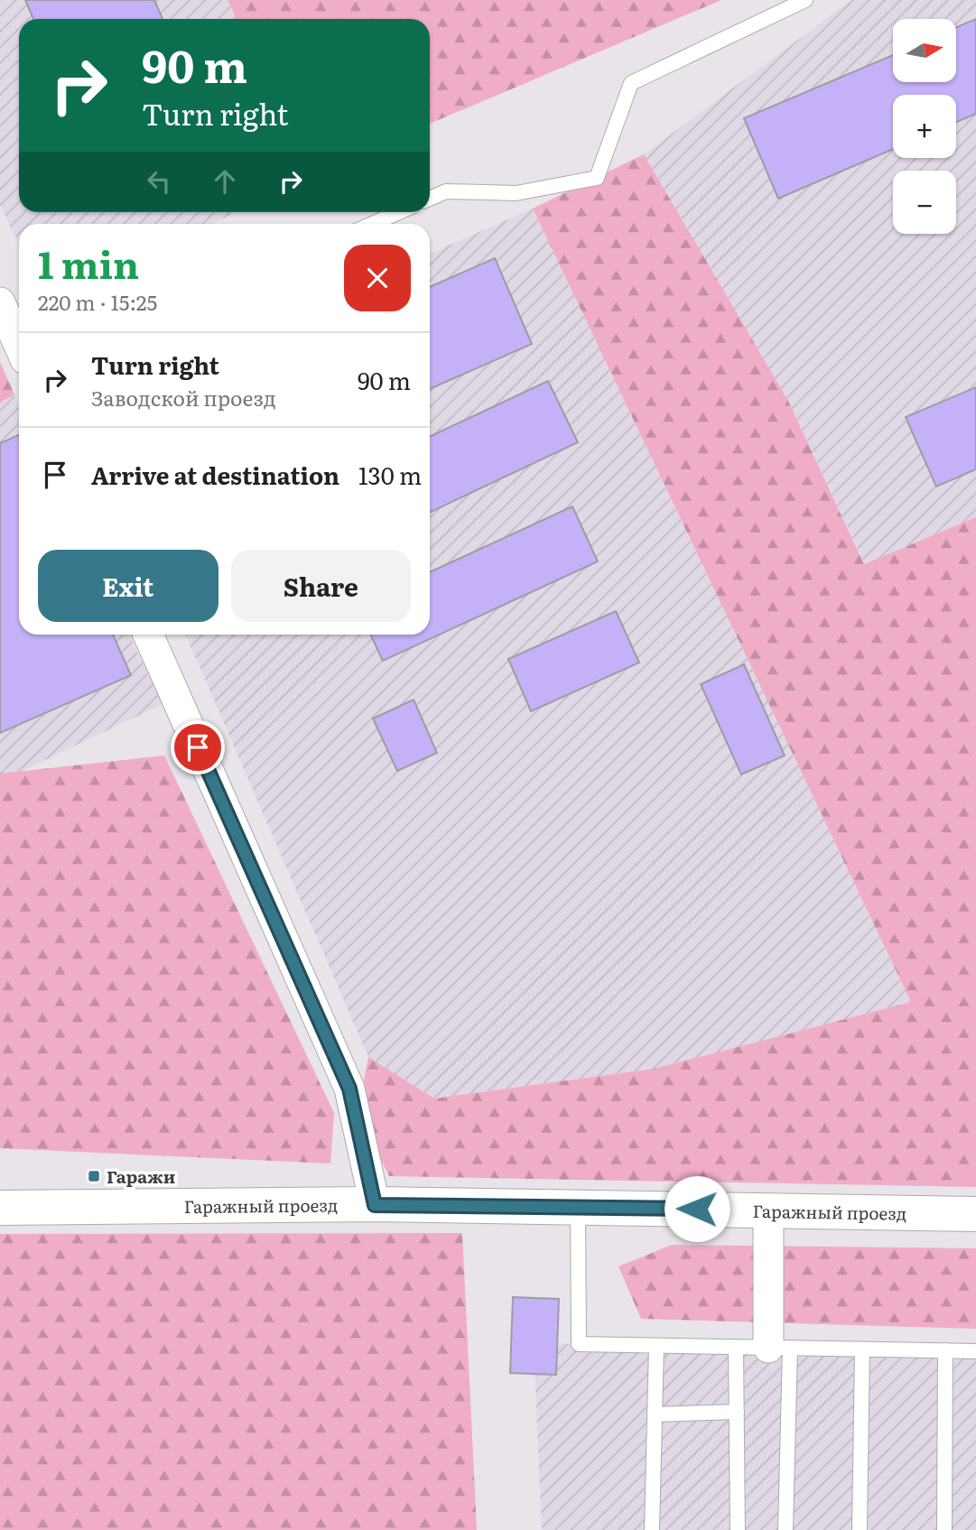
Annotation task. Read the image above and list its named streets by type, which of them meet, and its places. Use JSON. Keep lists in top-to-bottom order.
{
  "streets": {
    "street": ["Гаражный проезд"]
  },
  "places": {
    "transit": ["Гаражи"]
  },
  "north": "right",
  "page": {
    "map_buttons": ["+", "−"],
    "turn": ["90 m", "Turn right"],
    "heading": ["1 min", "220 m · 15:25"],
    "list": [
      {
        "name": "Turn right",
        "note": "Заводской проезд",
        "value": "90 m"
      },
      {
        "name": "Arrive at destination",
        "value": "130 m"
      }
    ],
    "buttons": ["Exit", "Share"]
  }
}
